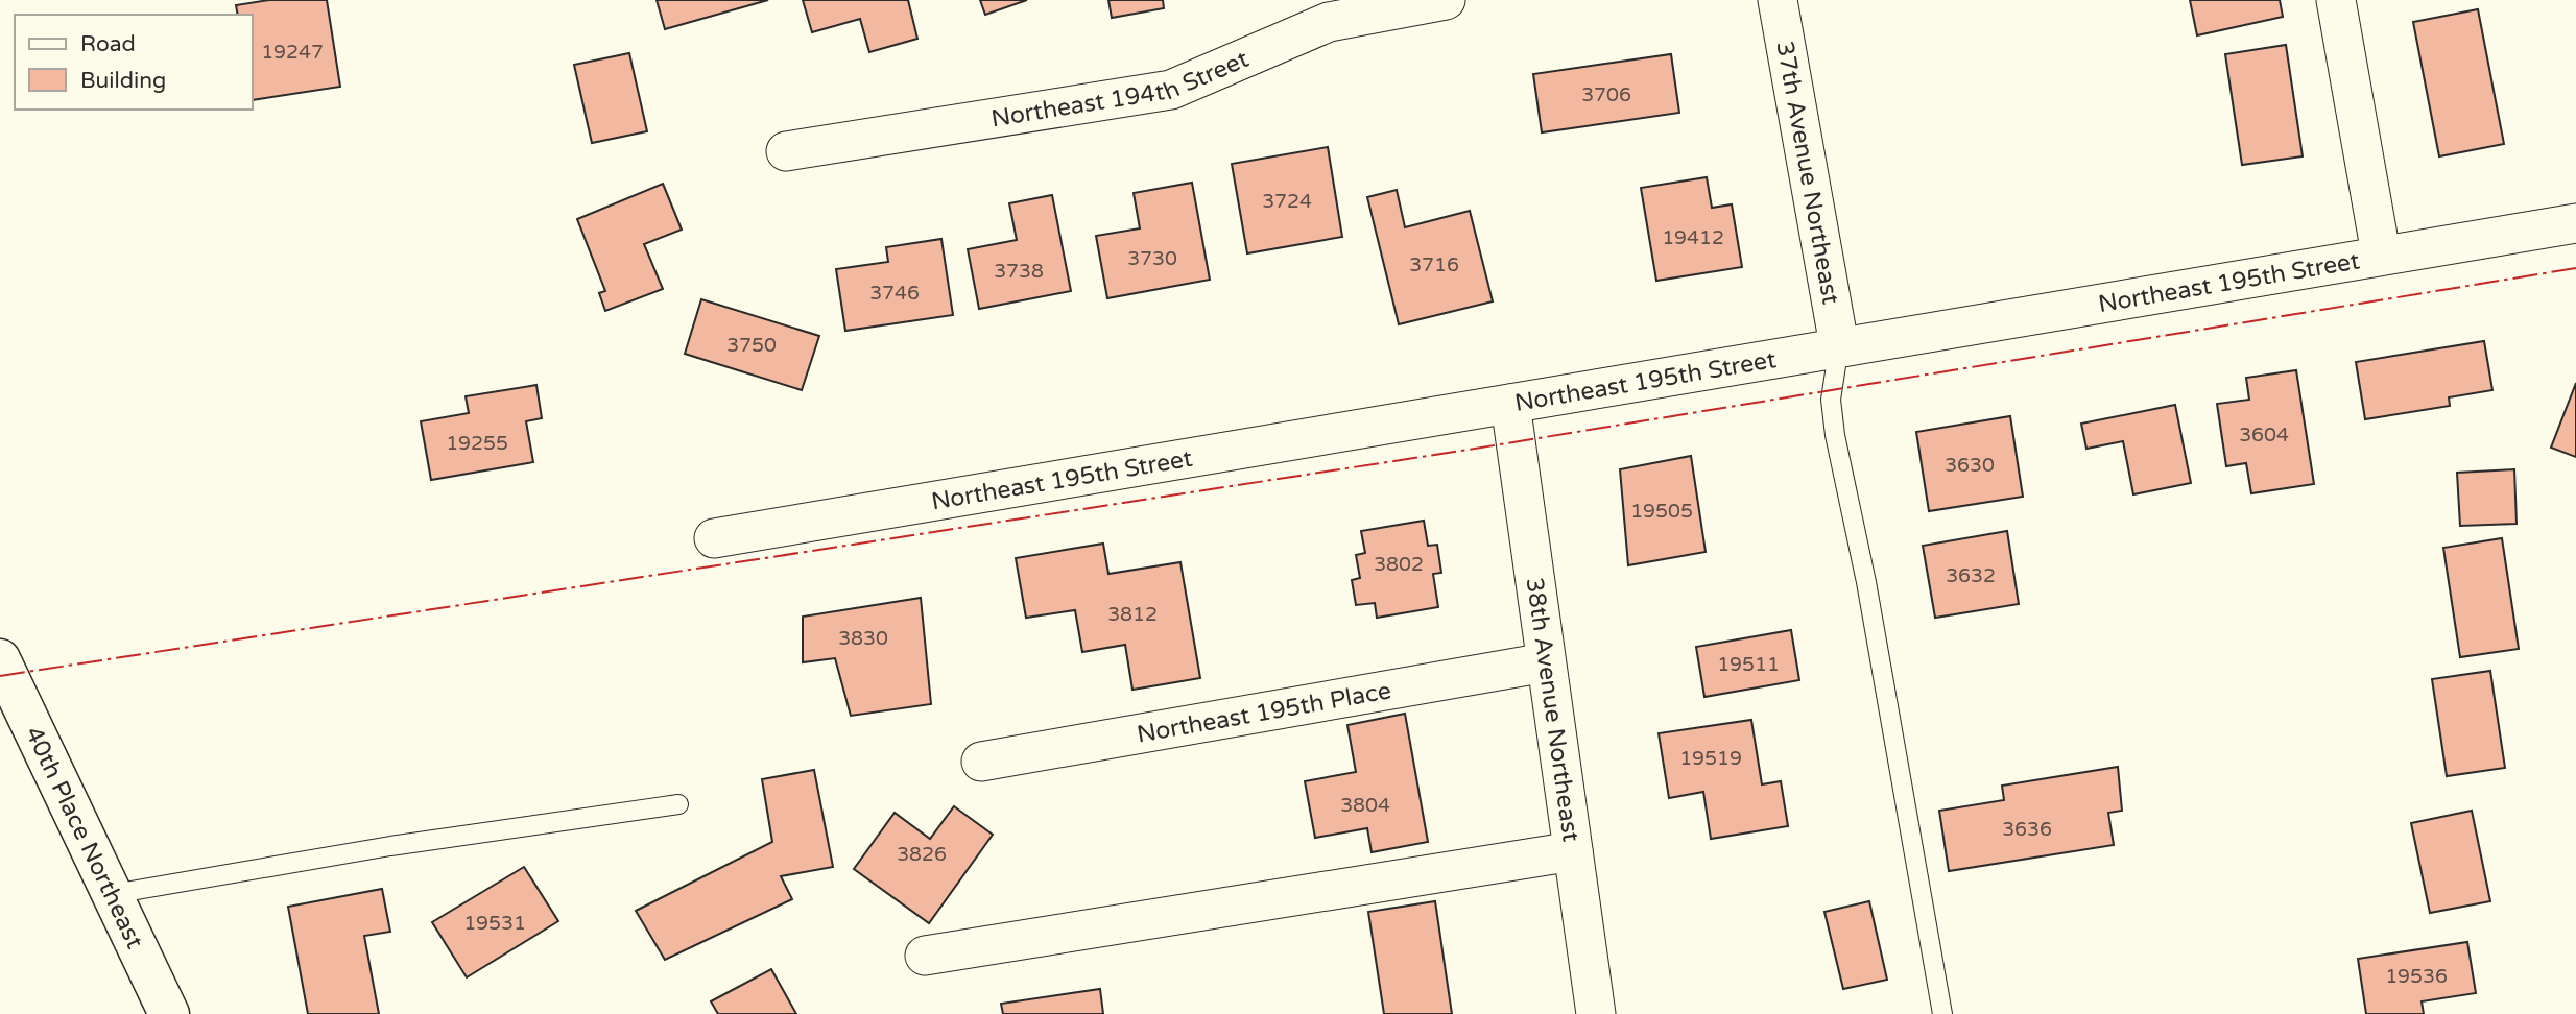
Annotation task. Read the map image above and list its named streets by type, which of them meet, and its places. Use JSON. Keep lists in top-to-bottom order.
{
  "streets": {
    "street": [
      "Northeast 194th Street",
      "37th Avenue Northeast",
      "Northeast 195th Street",
      "38th Avenue Northeast",
      "Northeast 195th Place",
      "40th Place Northeast"
    ]
  },
  "crossings": [
    ["37th Avenue Northeast", "Northeast 195th Street"],
    ["Northeast 195th Street", "38th Avenue Northeast"],
    ["38th Avenue Northeast", "Northeast 195th Place"]
  ],
  "house_numbers": [
    "19247",
    "3706",
    "3724",
    "19412",
    "3730",
    "3716",
    "3738",
    "3746",
    "3750",
    "3604",
    "19255",
    "3630",
    "19505",
    "3802",
    "3632",
    "3812",
    "3830",
    "19511",
    "19519",
    "3804",
    "3636",
    "3826",
    "19531",
    "19536"
  ],
  "legend": ["Road", "Building"]
}
